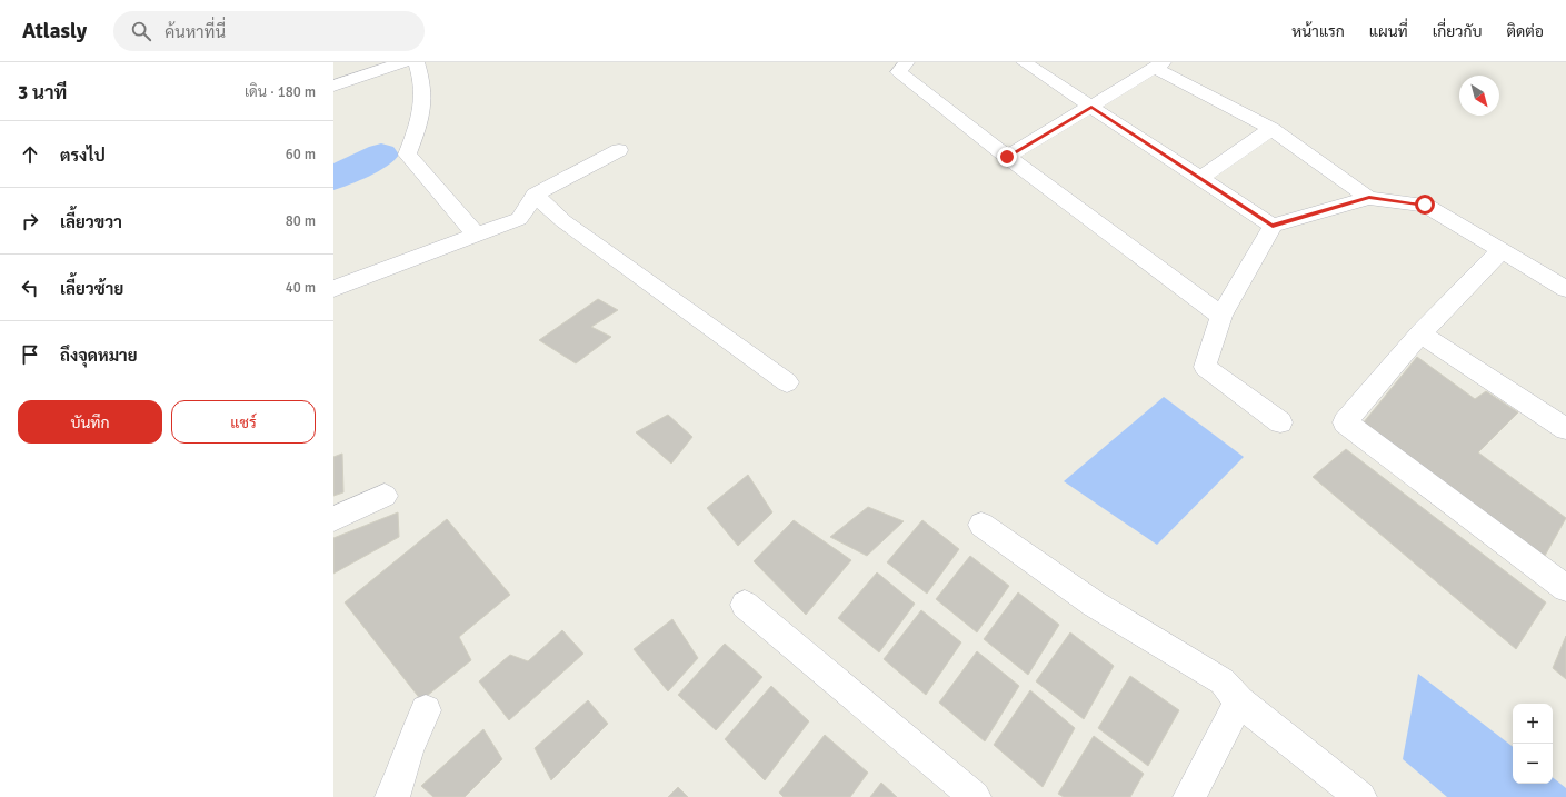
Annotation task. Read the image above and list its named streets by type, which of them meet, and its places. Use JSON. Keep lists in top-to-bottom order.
{
  "north": "bottom right",
  "page": {
    "header": "Atlasly",
    "search": "ค้นหาที่นี่",
    "nav": [
      "หน้าแรก",
      "แผนที่",
      "เกี่ยวกับ",
      "ติดต่อ"
    ],
    "heading": ["3 นาที", "เดิน · 180 m"],
    "list": [
      ["ตรงไป", "60 m"],
      ["เลี้ยวขวา", "80 m"],
      ["เลี้ยวซ้าย", "40 m"],
      "ถึงจุดหมาย"
    ],
    "buttons": ["บันทึก", "แชร์"],
    "map_buttons": ["+", "−"]
  }
}
